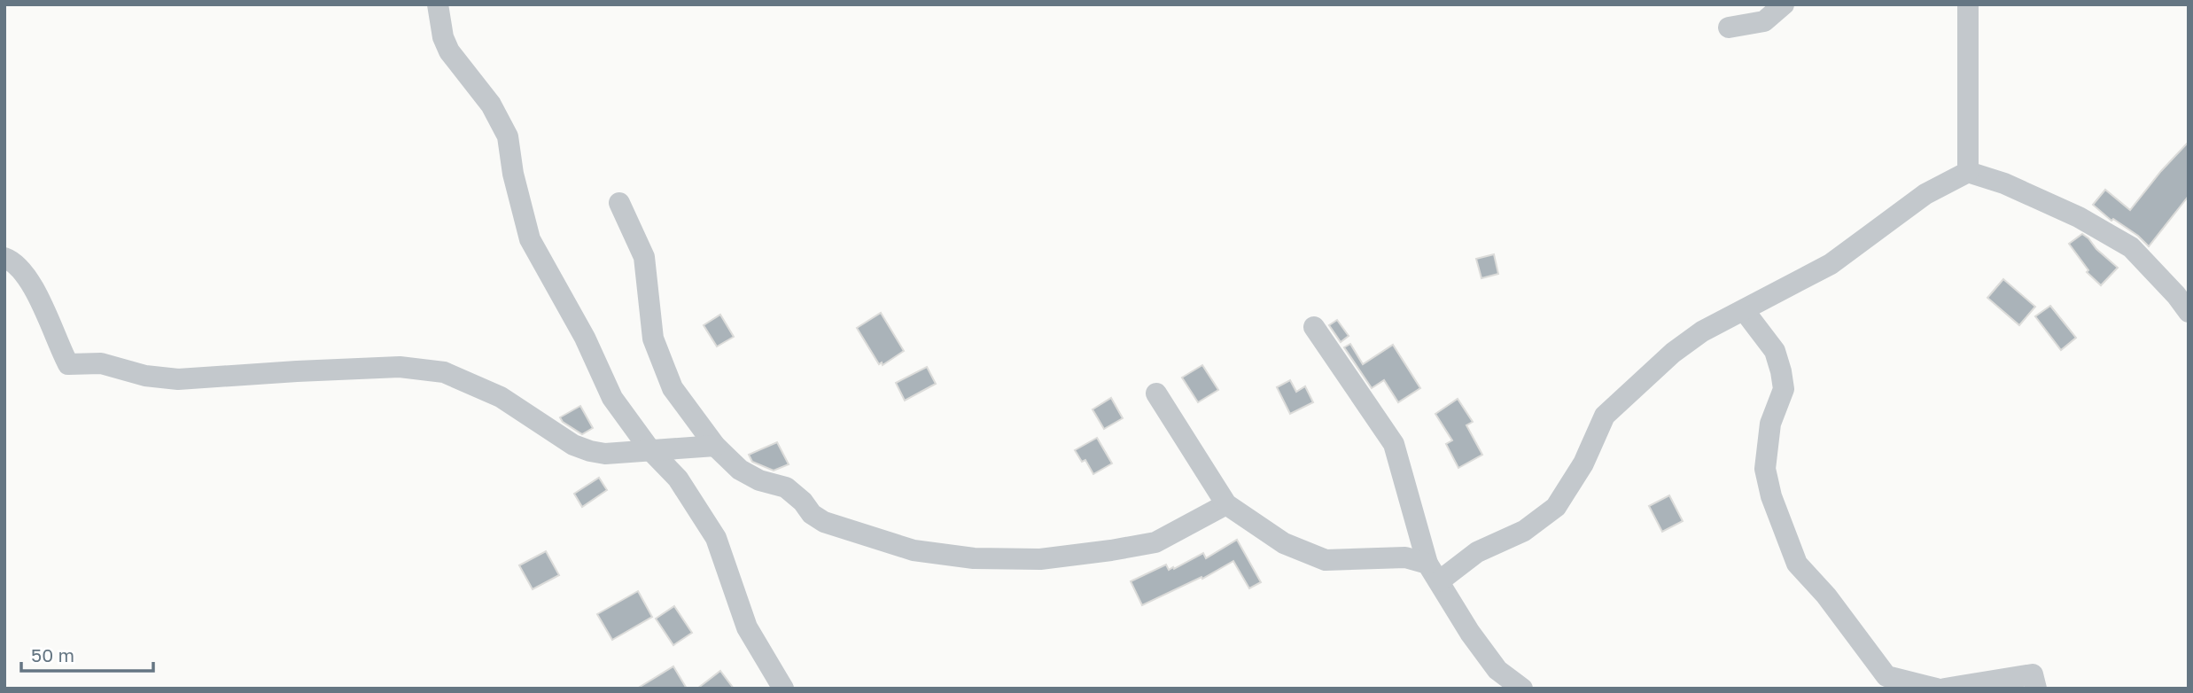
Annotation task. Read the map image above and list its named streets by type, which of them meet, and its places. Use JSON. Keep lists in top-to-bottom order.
{
  "scale_bar": "50 m"
}
